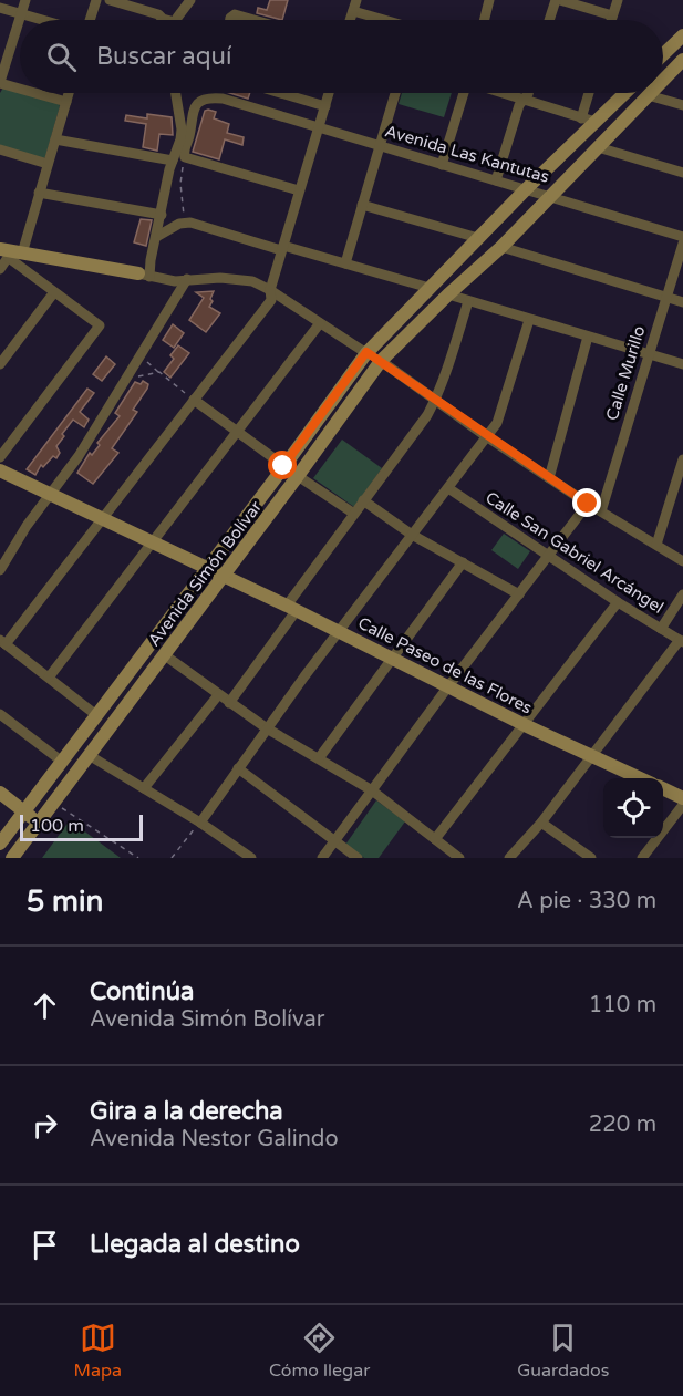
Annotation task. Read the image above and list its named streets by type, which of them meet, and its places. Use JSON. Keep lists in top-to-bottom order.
{
  "streets": {
    "street": [
      "Avenida Las Kantutas",
      "Calle Murillo",
      "Calle San Gabriel Arcángel",
      "Avenida Simón Bolívar",
      "Calle Paseo de las Flores"
    ]
  },
  "crossings": [
    ["Avenida Las Kantutas", "Avenida Simón Bolívar"],
    ["Avenida Simón Bolívar", "Calle Paseo de las Flores"]
  ],
  "scale_bar": "100 m",
  "page": {
    "search": "Buscar aquí",
    "scale": "100 m",
    "heading": ["5 min", "A pie · 330 m"],
    "list": [
      ["Continúa", "Avenida Simón Bolívar", "110 m"],
      ["Gira a la derecha", "Avenida Nestor Galindo", "220 m"],
      "Llegada al destino"
    ],
    "nav": ["Mapa", "Cómo llegar", "Guardados"]
  }
}
